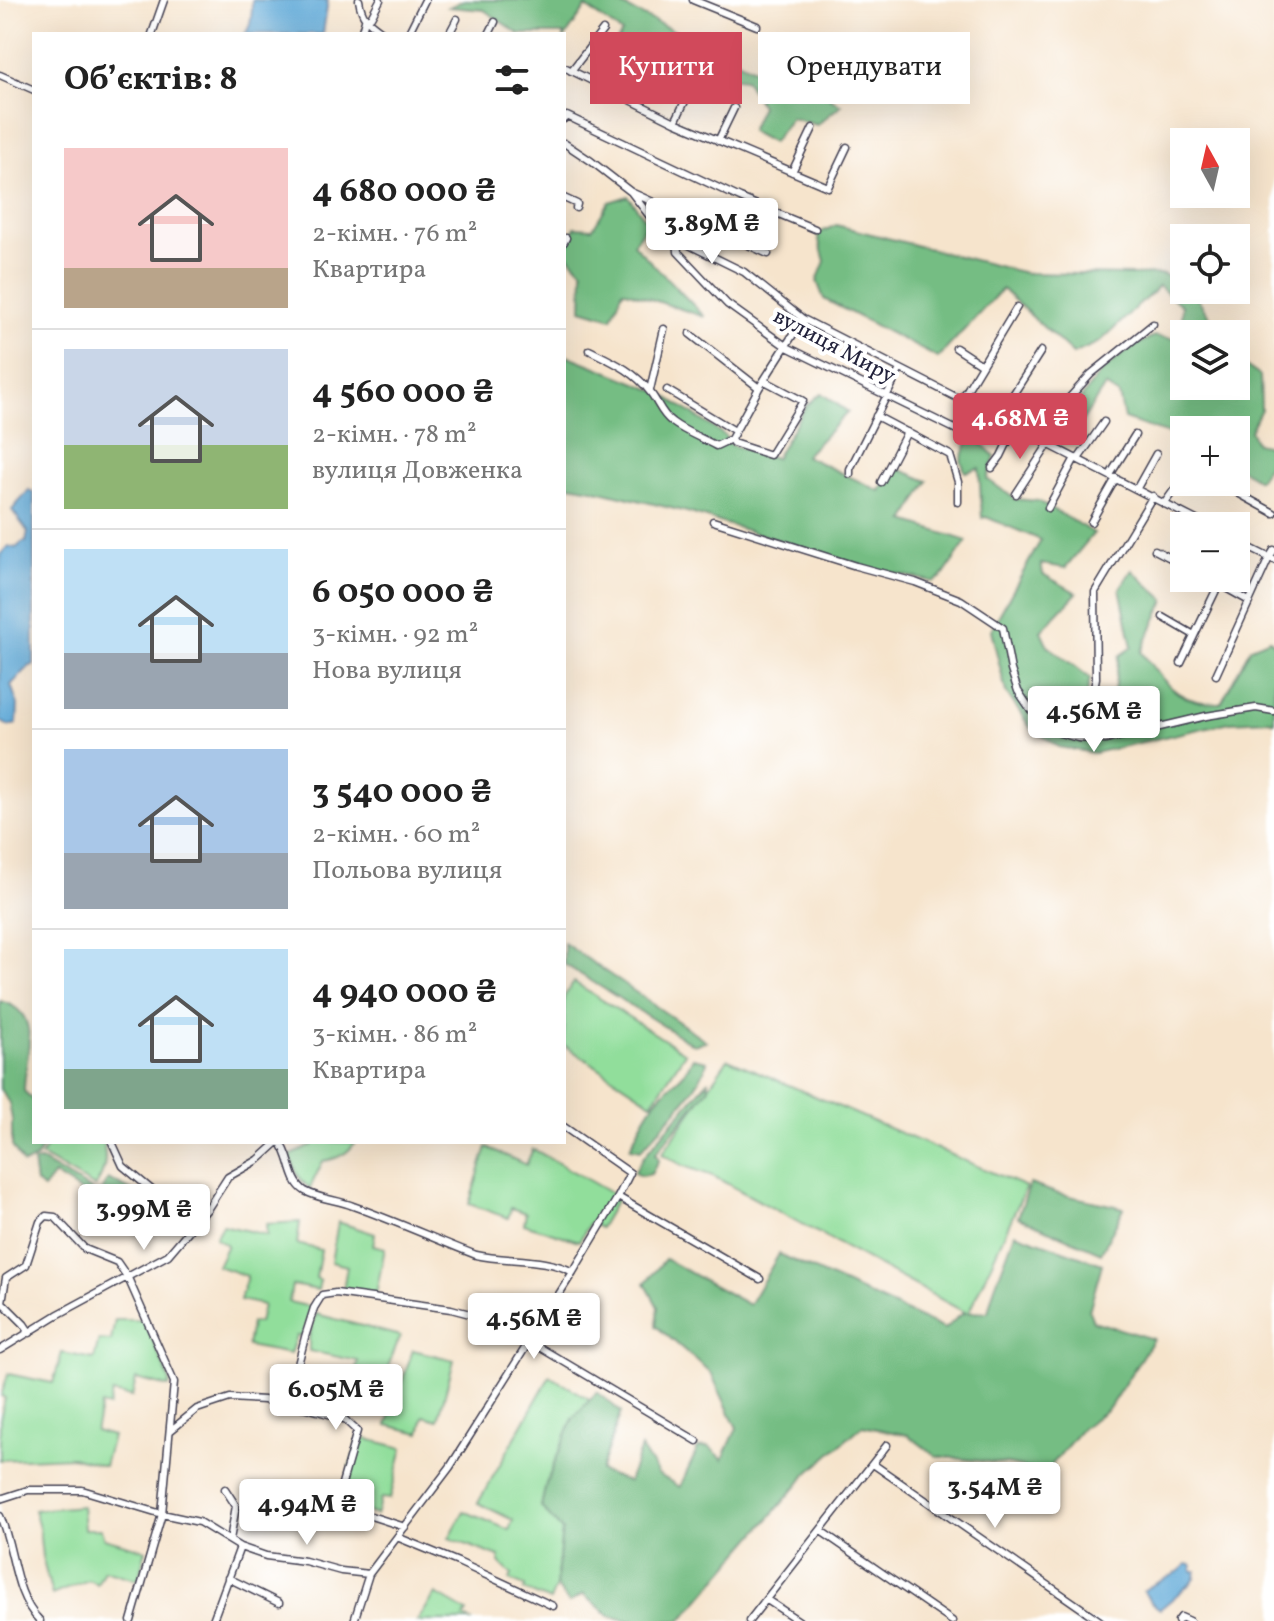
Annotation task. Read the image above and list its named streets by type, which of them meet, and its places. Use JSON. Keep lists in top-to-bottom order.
{
  "streets": {
    "street": ["вулиця Миру"]
  },
  "north": "top",
  "page": {
    "chip": ["Купити", "Орендувати"],
    "heading": "Об’єктів: 8",
    "map_buttons": ["+", "−"],
    "list": [
      {
        "name": "4 680 000 ₴",
        "note": "2-кімн. · 76 m² · Квартира"
      },
      {
        "name": "4 560 000 ₴",
        "note": "2-кімн. · 78 m² · вулиця Довженка"
      },
      {
        "name": "6 050 000 ₴",
        "note": "3-кімн. · 92 m² · Нова вулиця"
      },
      {
        "name": "3 540 000 ₴",
        "note": "2-кімн. · 60 m² · Польова вулиця"
      },
      {
        "name": "4 940 000 ₴",
        "note": "3-кімн. · 86 m² · Квартира"
      }
    ],
    "price": [
      "3.89M ₴",
      "4.68M ₴",
      "4.56M ₴",
      "3.99M ₴",
      "4.56M ₴",
      "6.05M ₴",
      "3.54M ₴",
      "4.94M ₴"
    ]
  }
}
